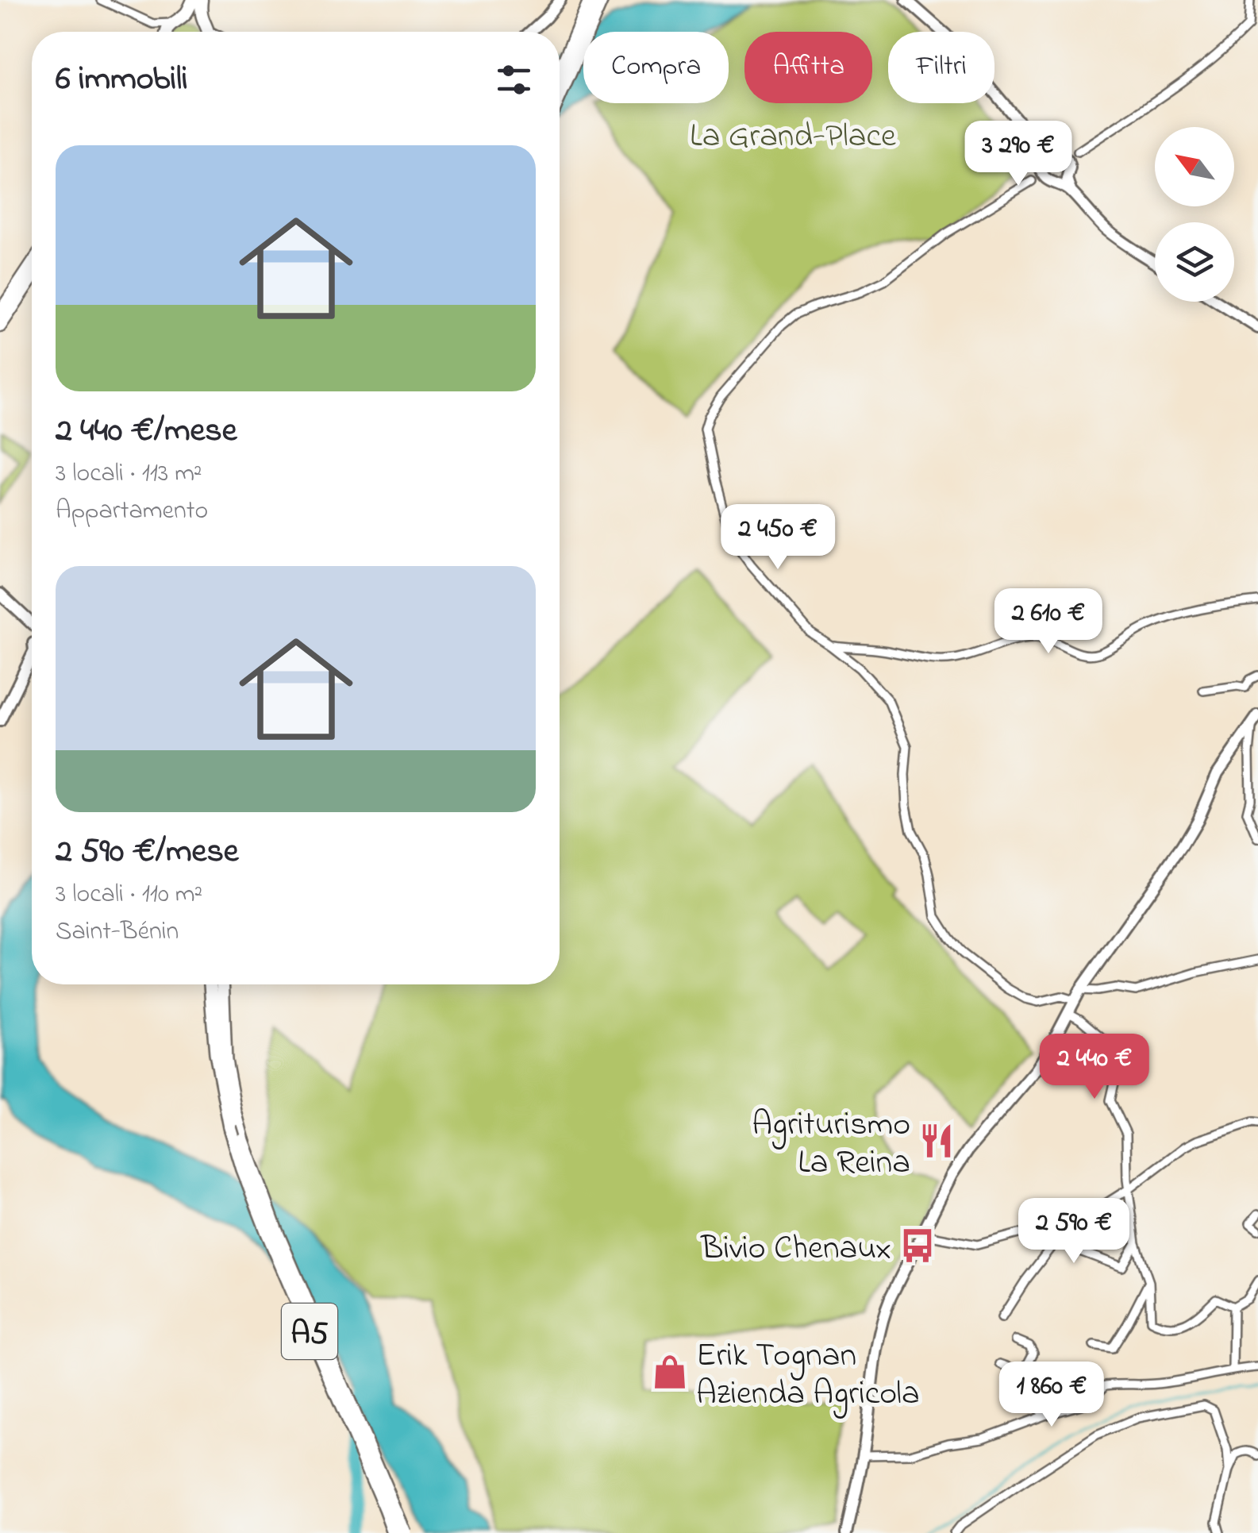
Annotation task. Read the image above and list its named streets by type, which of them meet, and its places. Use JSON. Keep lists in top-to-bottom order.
{
  "streets": {
    "highway": ["A5"]
  },
  "parks": ["La Grand-Place"],
  "places": {
    "restaurant": ["Agriturismo La Reina"],
    "bus stop": ["Bivio Chenaux"],
    "shop": ["Erik Tognan Azienda Agricola"]
  },
  "north": "top left",
  "page": {
    "chip": ["Compra", "Affitta", "Filtri"],
    "heading": "6 immobili",
    "price": [
      "3 290 €",
      "2 450 €",
      "2 610 €",
      "2 440 €",
      "2 590 €",
      "1 860 €"
    ],
    "list": [
      {
        "name": "2 440 €/mese",
        "note": "3 locali · 113 m² · Appartamento"
      },
      {
        "name": "2 590 €/mese",
        "note": "3 locali · 110 m² · Saint-Bénin"
      }
    ]
  }
}
